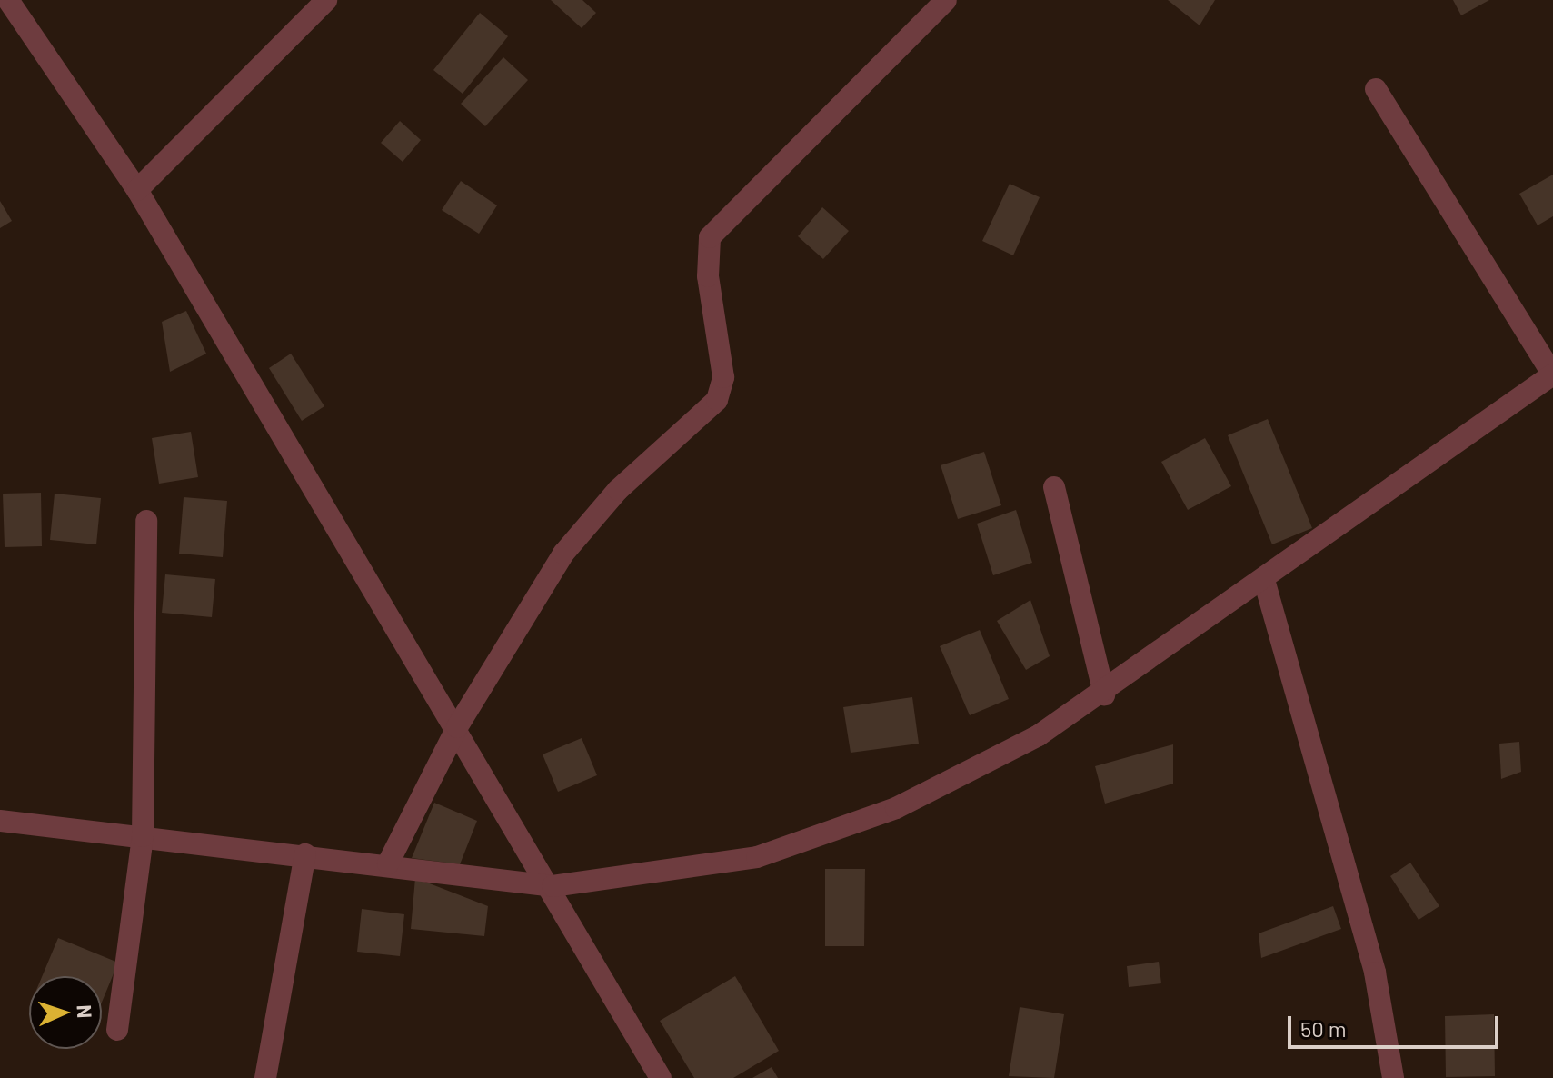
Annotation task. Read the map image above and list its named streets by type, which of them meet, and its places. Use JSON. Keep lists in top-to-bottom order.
{
  "scale_bar": "50 m",
  "north": "right"
}
